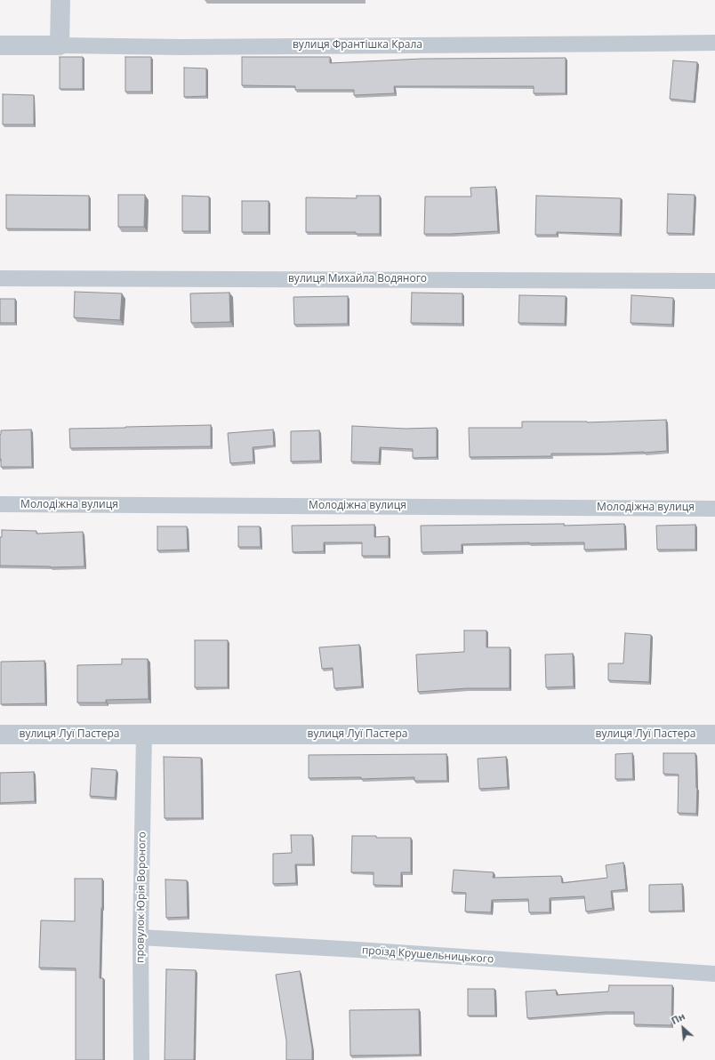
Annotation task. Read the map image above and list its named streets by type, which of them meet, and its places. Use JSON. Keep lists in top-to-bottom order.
{
  "streets": {
    "street": [
      "вулиця Франтішка Крала",
      "вулиця Михайла Водяного",
      "Молодіжна вулиця",
      "вулиця Луї Пастера",
      "провулок Юрія Вороного",
      "проїзд Крушельницького"
    ]
  },
  "crossings": [
    ["вулиця Луї Пастера", "провулок Юрія Вороного"],
    ["провулок Юрія Вороного", "проїзд Крушельницького"]
  ],
  "north": "top left"
}
